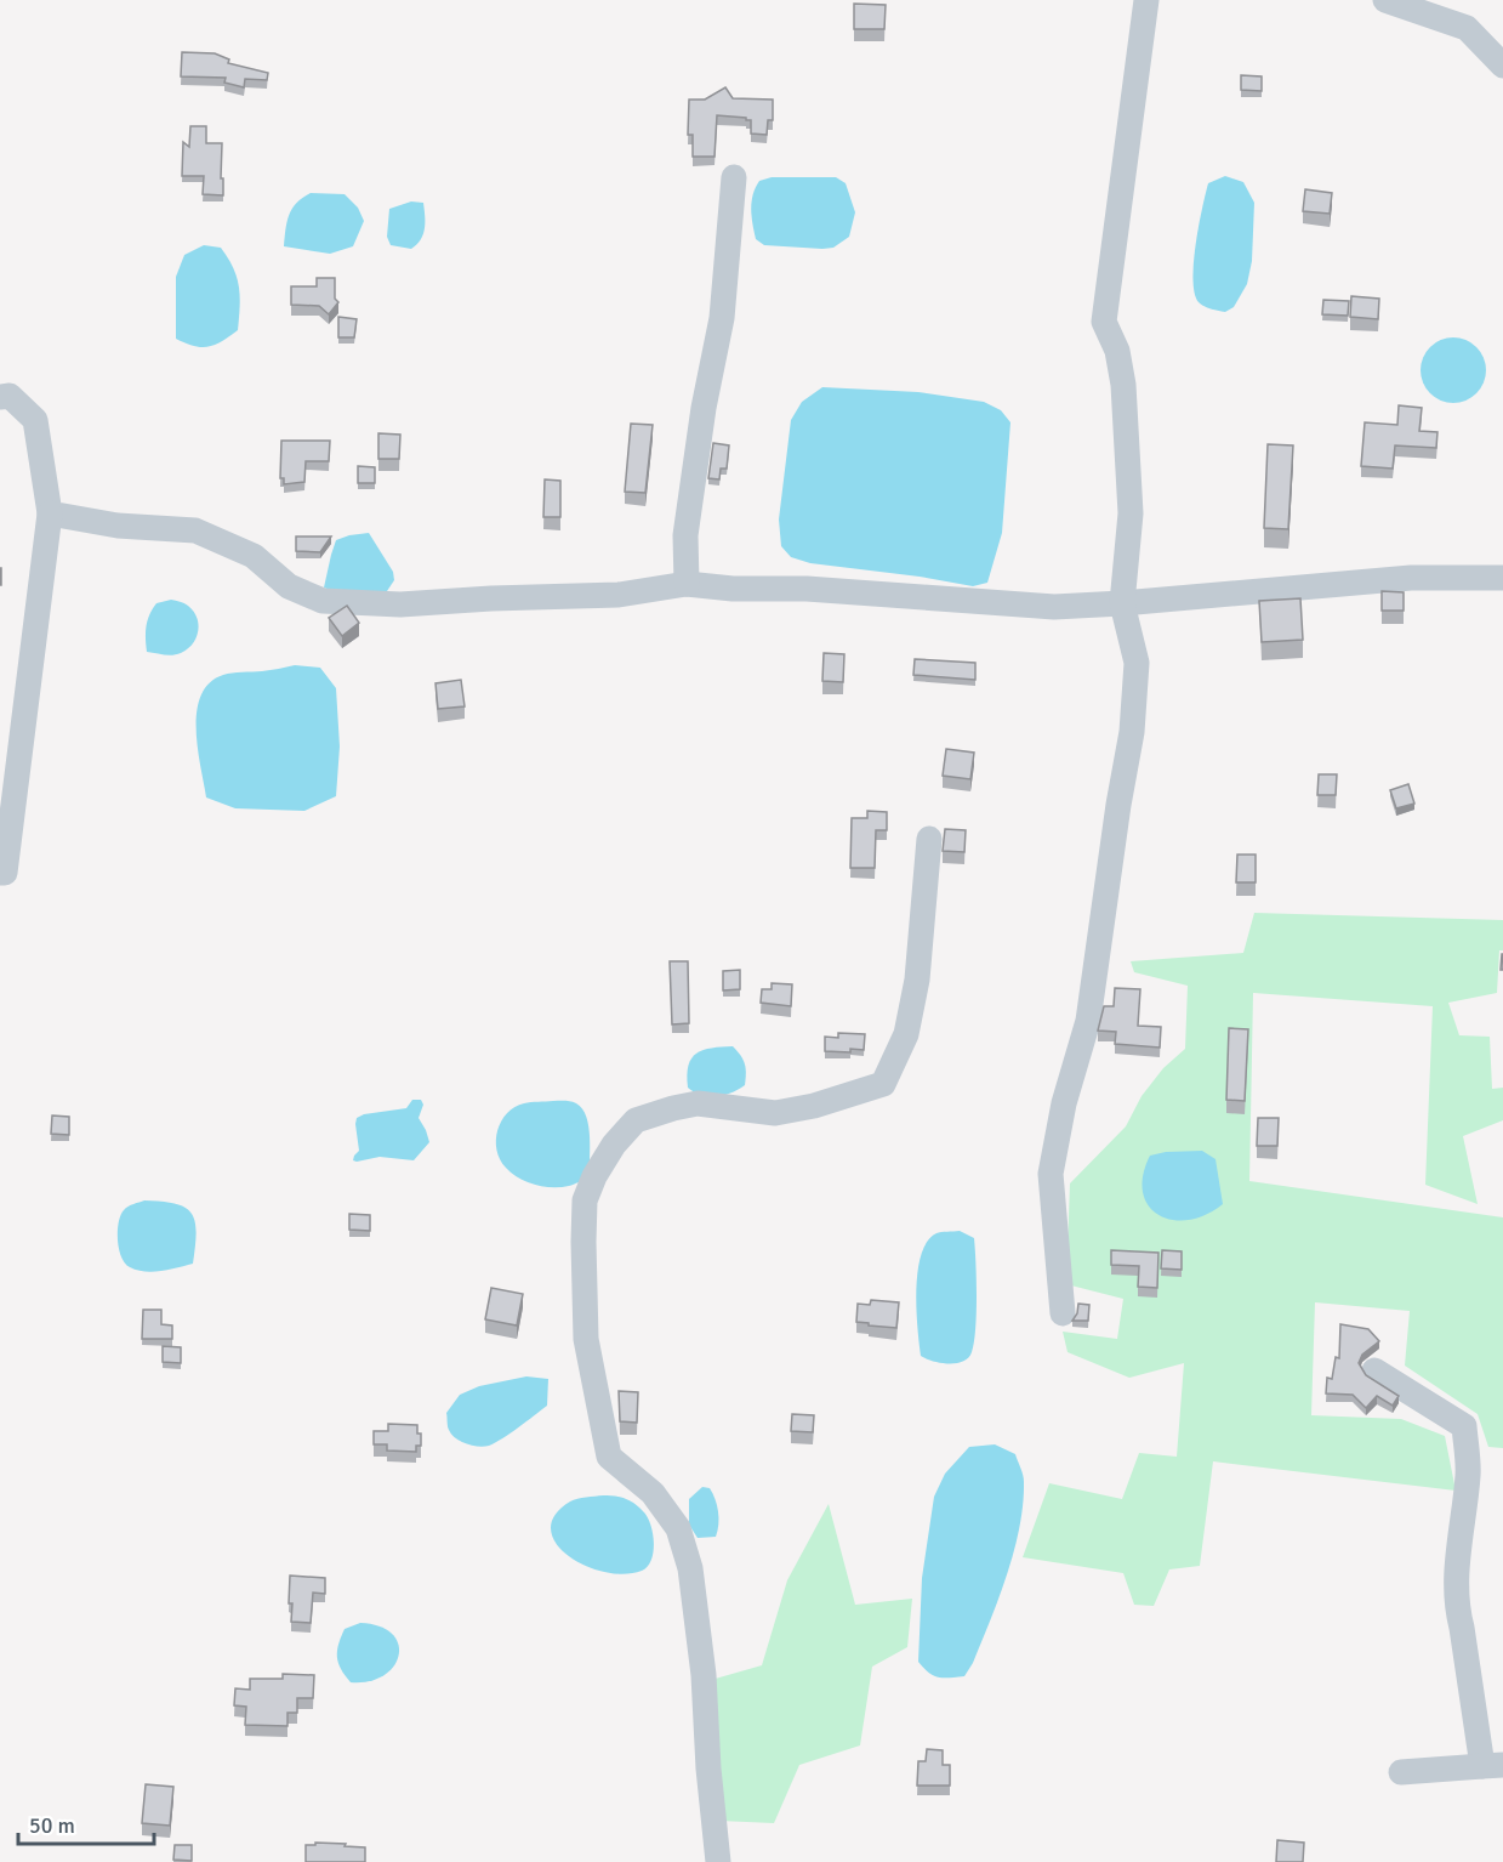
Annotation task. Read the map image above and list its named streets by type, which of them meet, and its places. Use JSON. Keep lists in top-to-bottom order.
{
  "scale_bar": "50 m"
}
